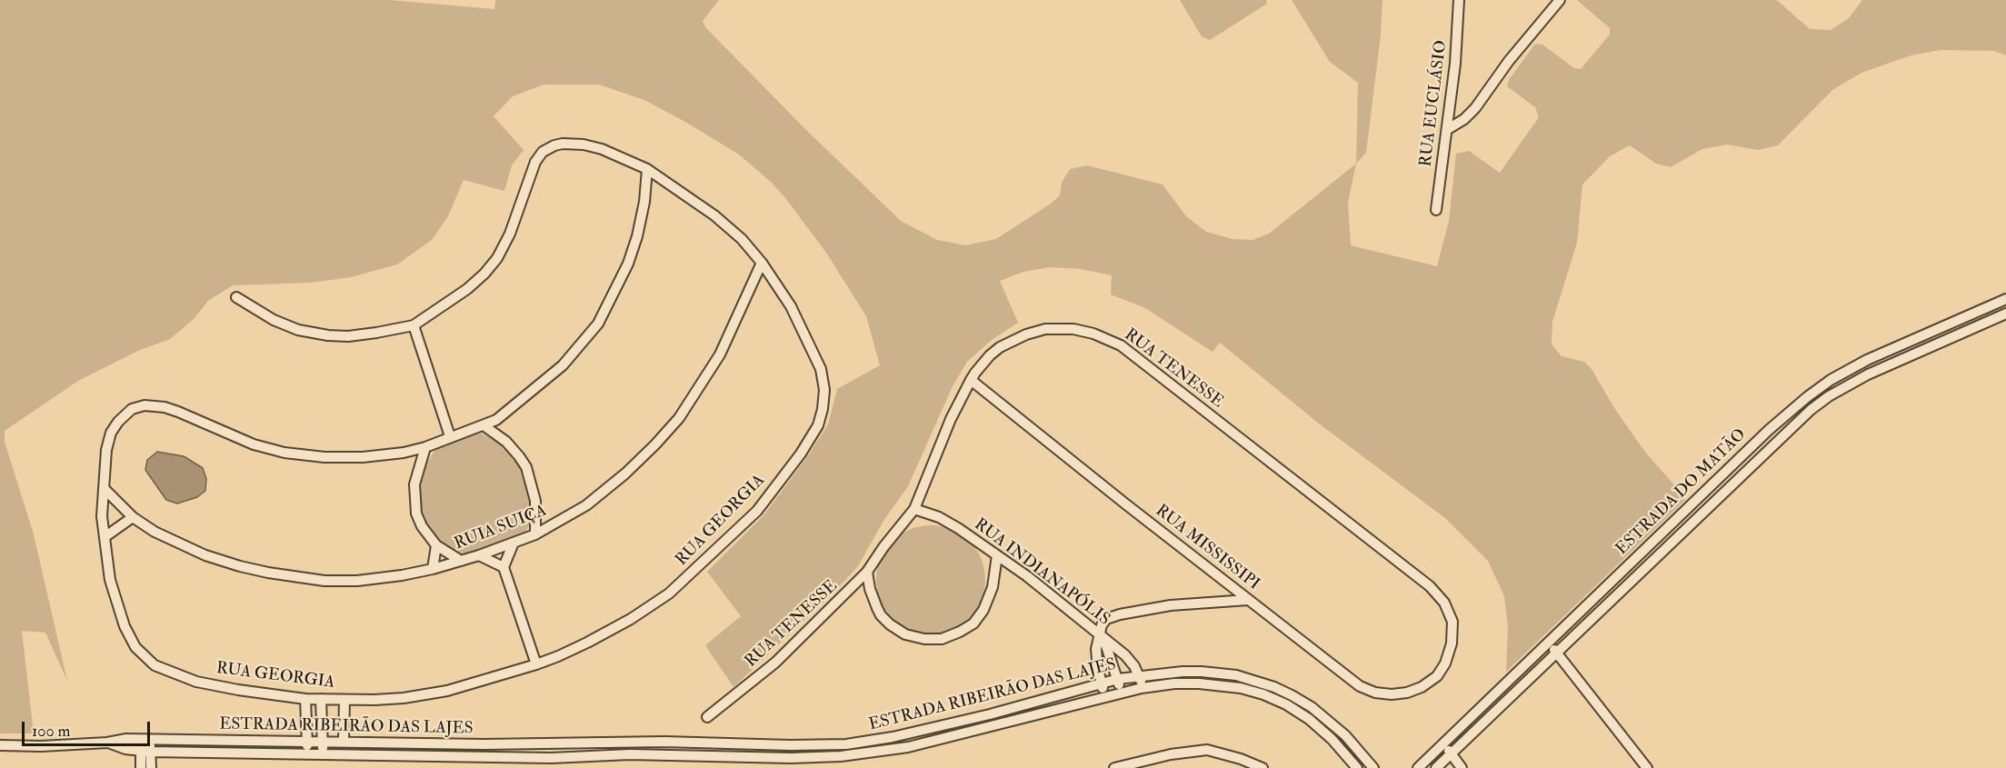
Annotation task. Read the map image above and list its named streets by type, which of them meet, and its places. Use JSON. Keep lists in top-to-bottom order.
{
  "streets": {
    "street": [
      "RUA EUCLÁSIO",
      "RUA TENESSE",
      "ESTRADA DO MATÃO",
      "RUA GEORGIA",
      "RUIA SUIÇA",
      "RUA MISSISSIPI",
      "RUA INDIANAPÓLIS",
      "ESTRADA RIBEIRÃO DAS LAJES"
    ]
  },
  "crossings": [
    ["RUA TENESSE", "RUA MISSISSIPI"],
    ["RUA TENESSE", "RUA INDIANAPÓLIS"],
    ["RUA GEORGIA", "RUIA SUIÇA"],
    ["RUA INDIANAPÓLIS", "ESTRADA RIBEIRÃO DAS LAJES"]
  ],
  "scale_bar": "100 m"
}
